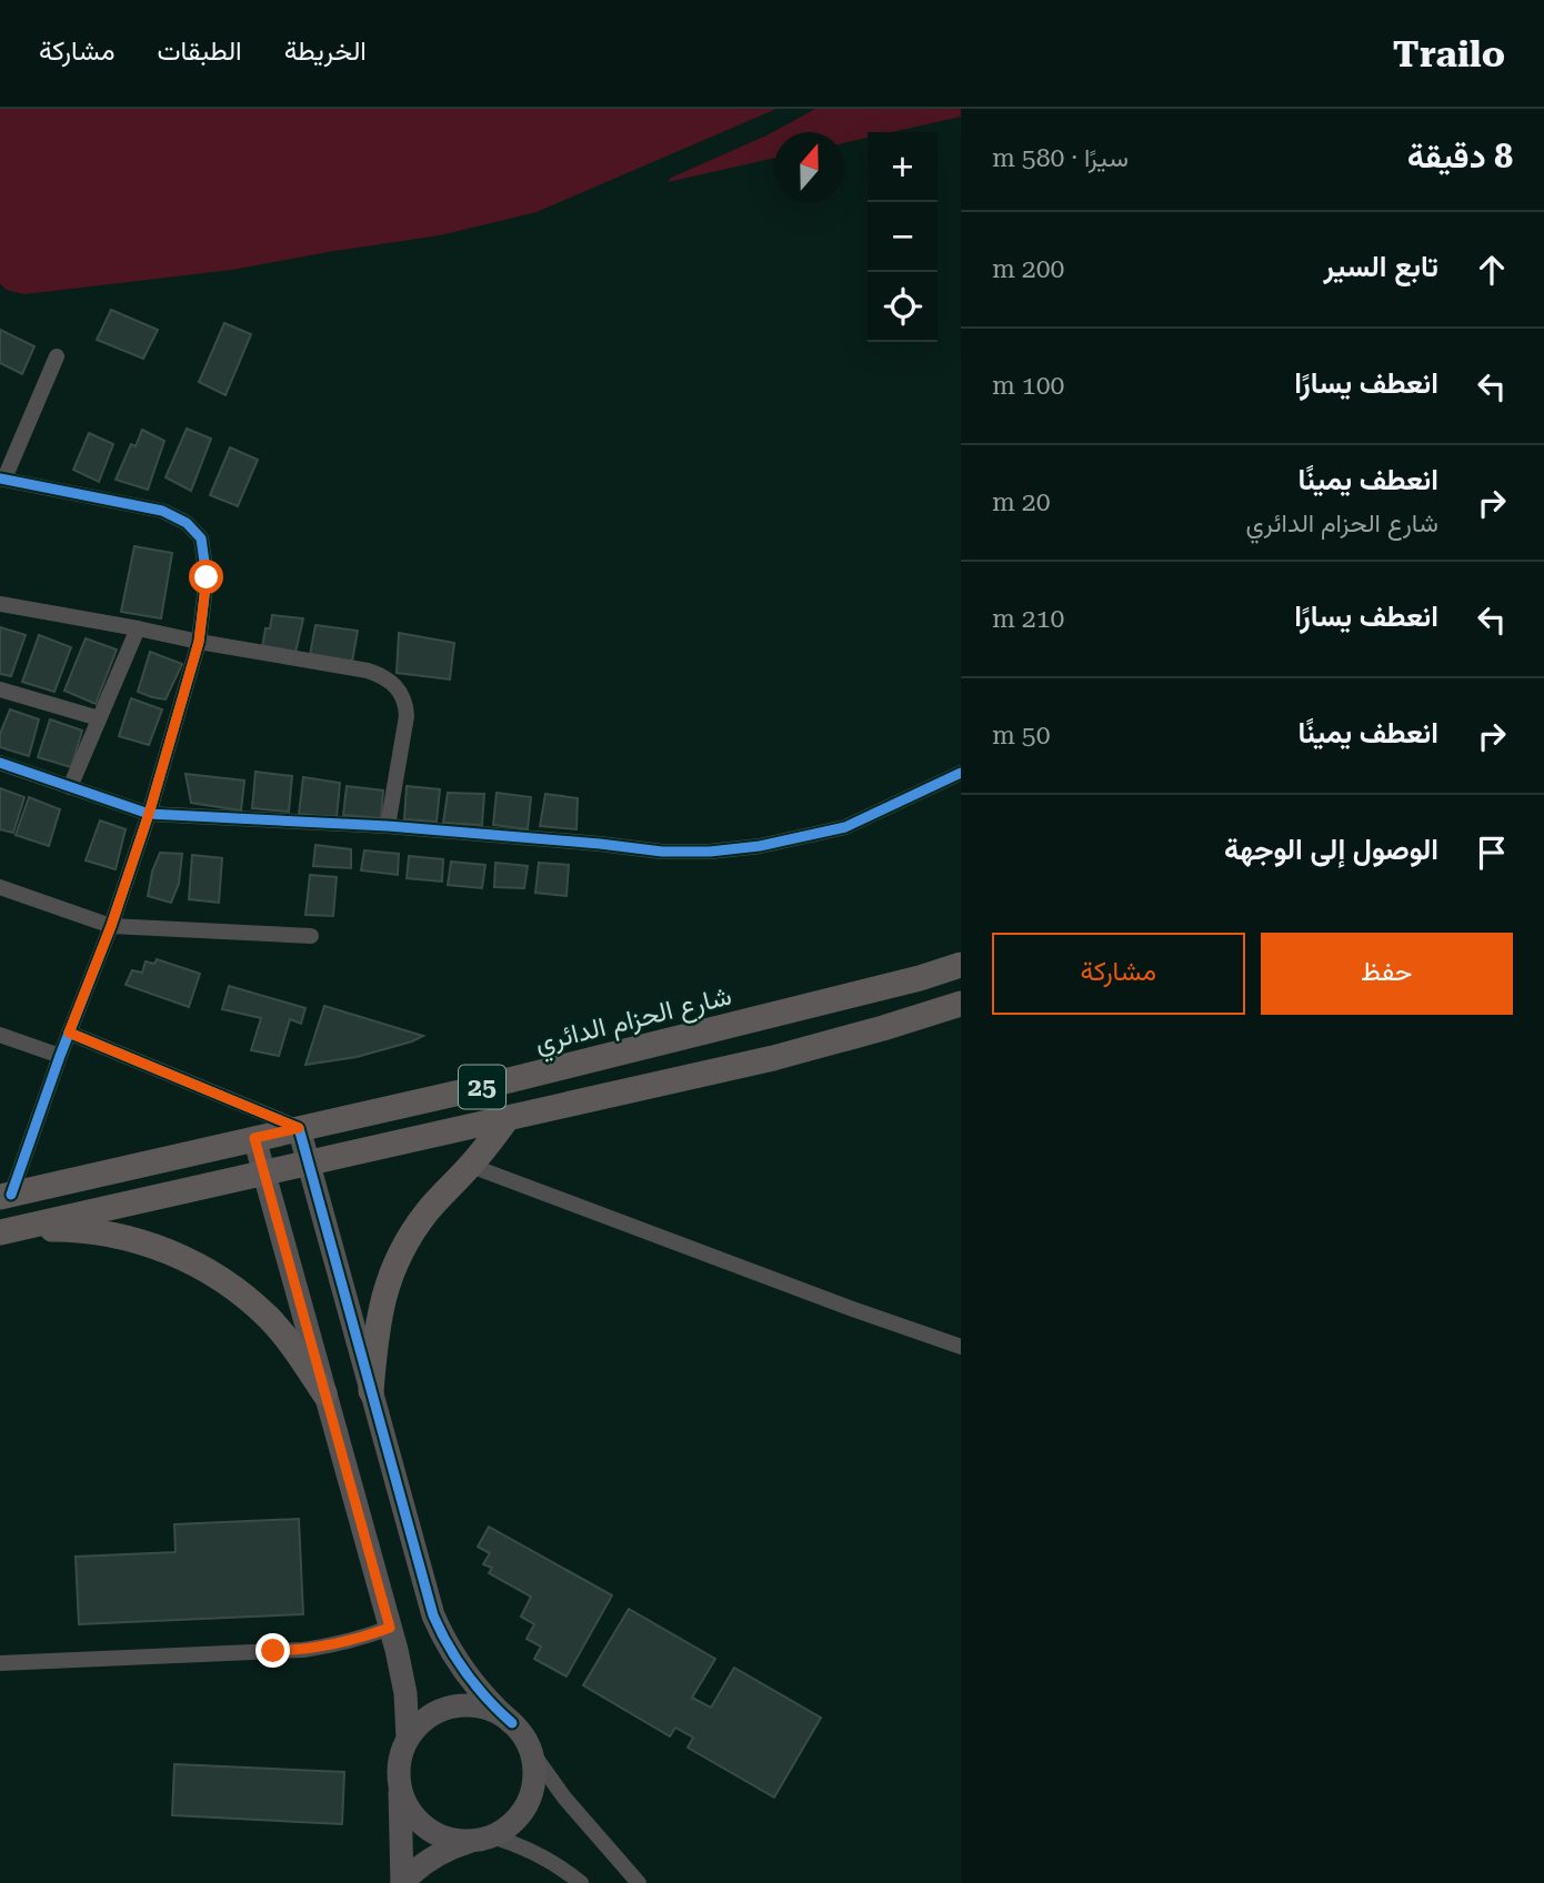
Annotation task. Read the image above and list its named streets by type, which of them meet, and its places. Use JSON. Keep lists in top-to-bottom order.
{
  "streets": {
    "main road": ["شارع الحزام الدائري", "25"]
  },
  "north": "top",
  "page": {
    "header": "Trailo",
    "nav": ["الخريطة", "الطبقات", "مشاركة"],
    "heading": ["8 دقيقة", "سيرًا · 580 m"],
    "map_buttons": ["+", "−"],
    "list": [
      ["تابع السير", "200 m"],
      ["انعطف يسارًا", "100 m"],
      ["انعطف يمينًا", "شارع الحزام الدائري", "20 m"],
      ["انعطف يسارًا", "210 m"],
      ["انعطف يمينًا", "50 m"],
      "الوصول إلى الوجهة"
    ],
    "buttons": ["حفظ", "مشاركة"]
  }
}
